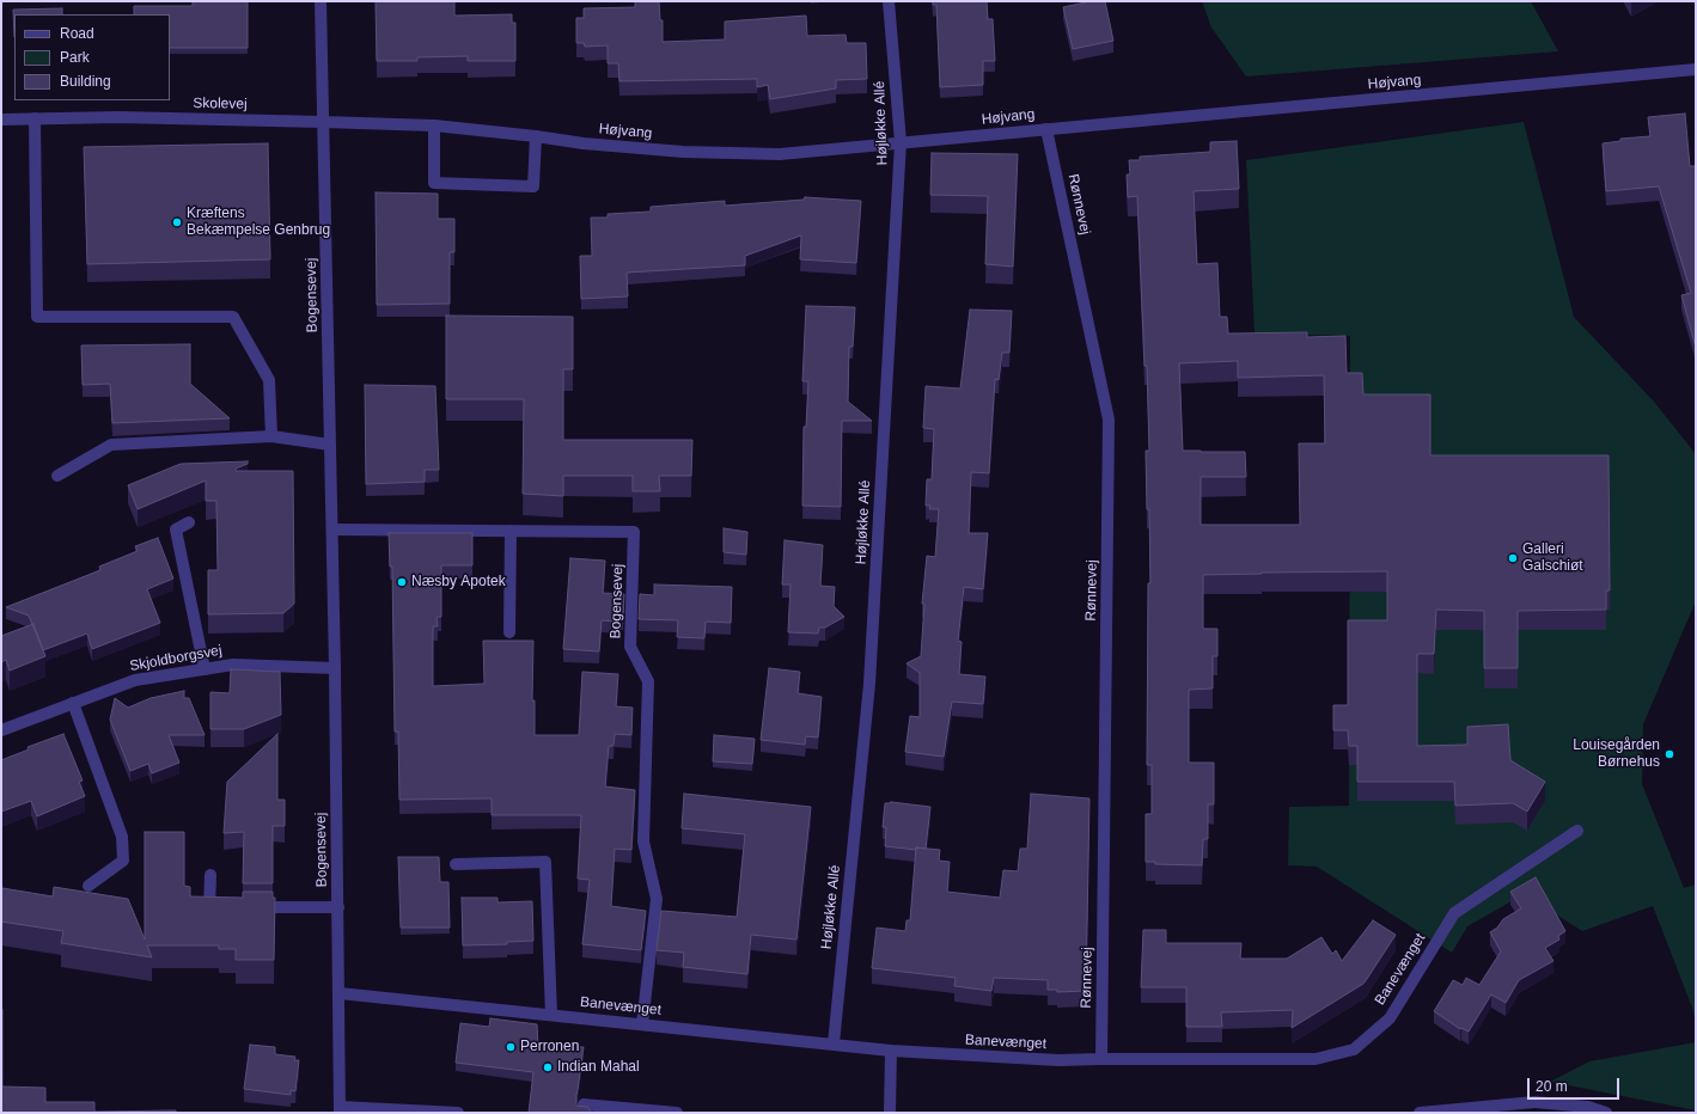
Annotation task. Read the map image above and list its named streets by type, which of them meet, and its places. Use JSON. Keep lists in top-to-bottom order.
{
  "streets": {
    "street": [
      "Højvang",
      "Skolevej",
      "Højløkke Allé",
      "Rønnevej",
      "Bogensevej",
      "Skjoldborgsvej",
      "Banevænget"
    ]
  },
  "crossings": [
    ["Højvang", "Skolevej"],
    ["Højvang", "Højløkke Allé"],
    ["Højvang", "Rønnevej"],
    ["Højvang", "Bogensevej"],
    ["Skolevej", "Bogensevej"],
    ["Højløkke Allé", "Banevænget"],
    ["Rønnevej", "Banevænget"],
    ["Bogensevej", "Skjoldborgsvej"],
    ["Bogensevej", "Banevænget"]
  ],
  "places": [
    "Kræftens Bekæmpelse Genbrug",
    "Galleri Galschiøt",
    "Næsby Apotek",
    "Louisegården Børnehus",
    "Perronen",
    "Indian Mahal"
  ],
  "legend": ["Road", "Park", "Building"],
  "scale_bar": "20 m"
}
